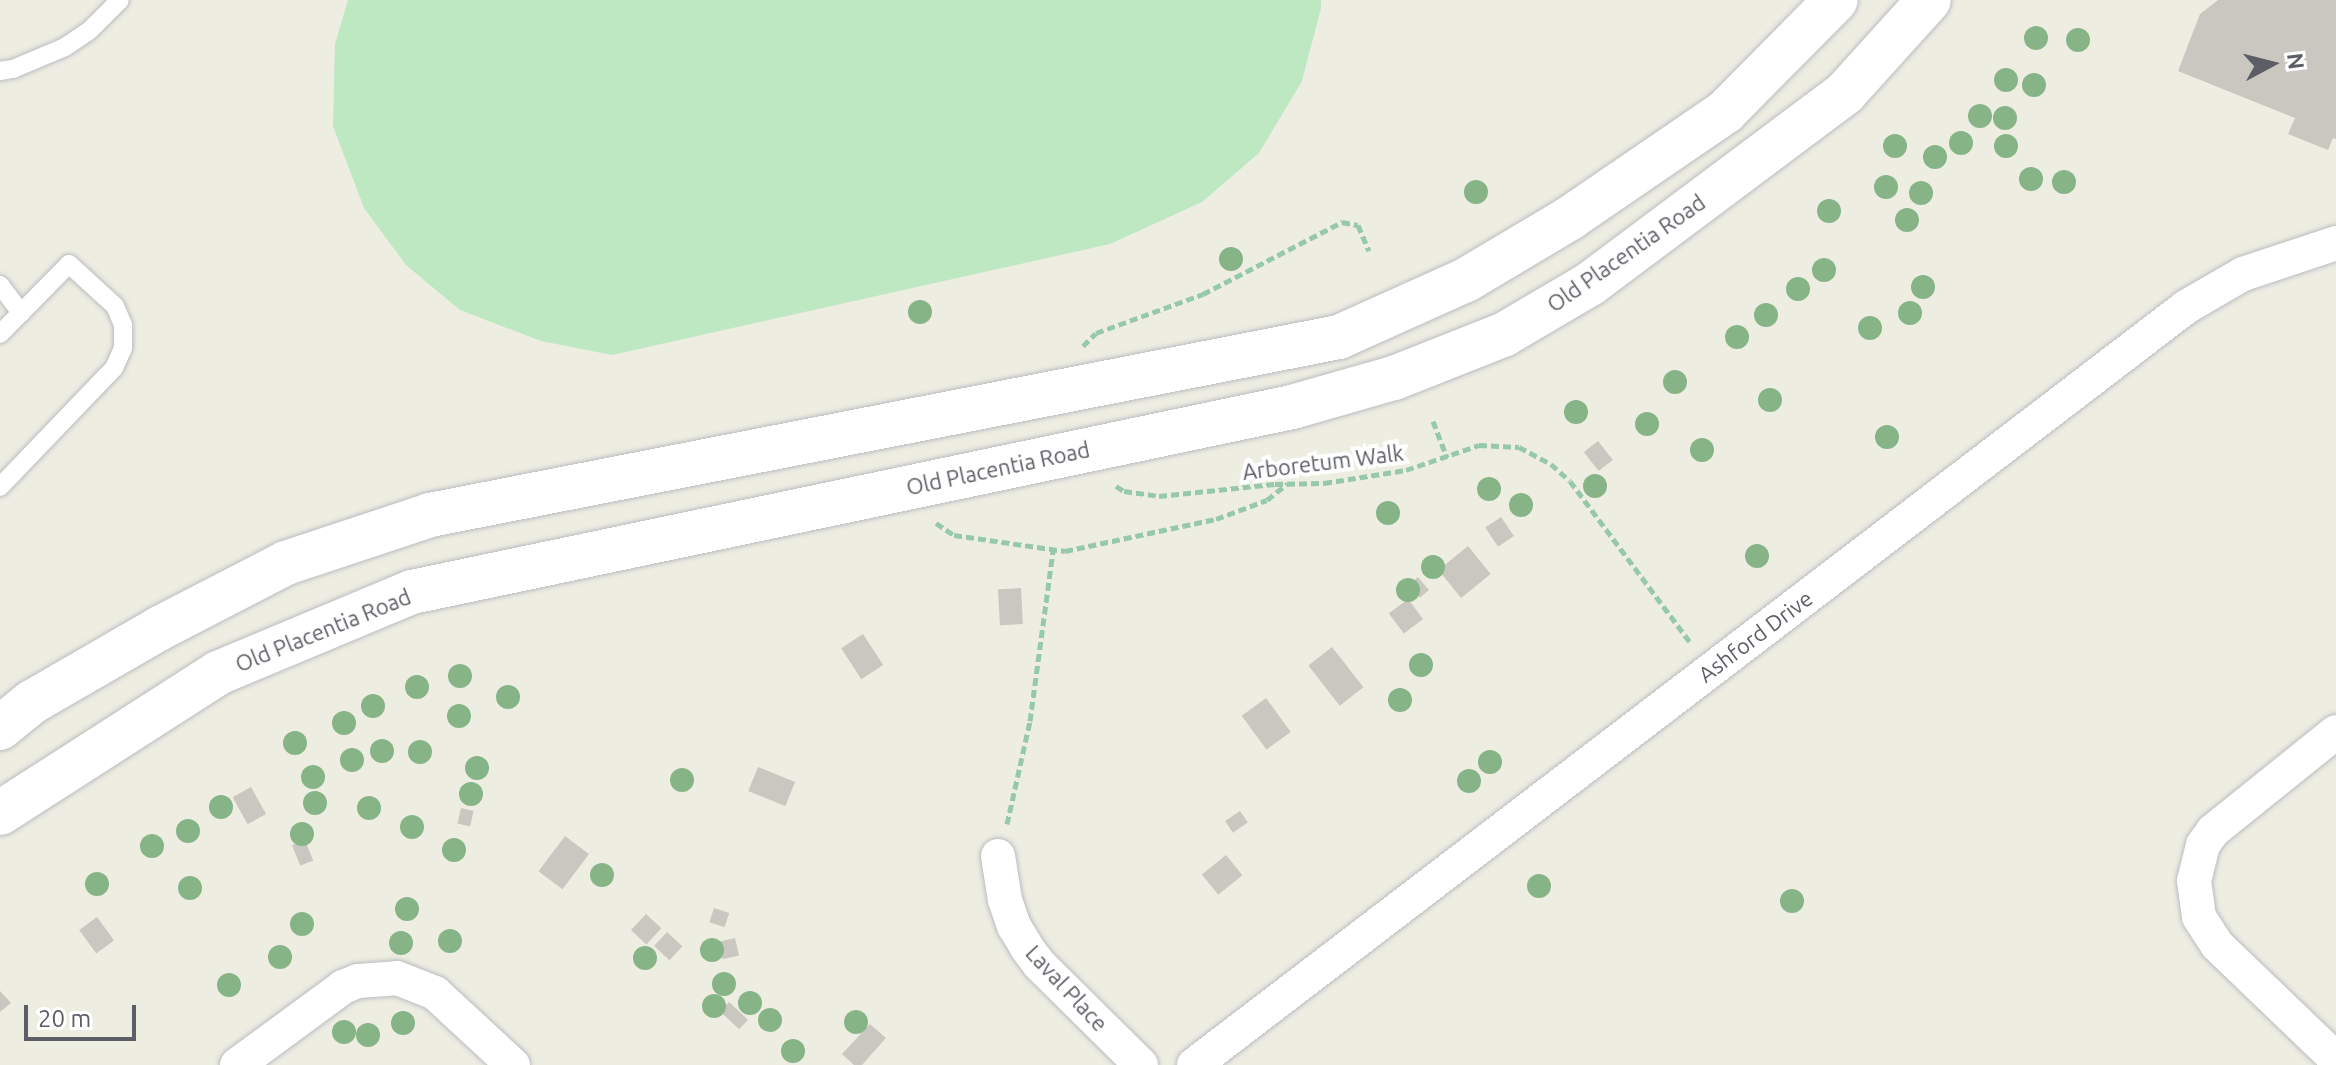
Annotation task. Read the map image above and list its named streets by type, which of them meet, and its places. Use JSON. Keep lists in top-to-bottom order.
{
  "streets": {
    "main road": ["Old Placentia Road"],
    "street": ["Ashford Drive", "Laval Place"],
    "path": ["Arboretum Walk"]
  },
  "scale_bar": "20 m",
  "north": "right"
}
